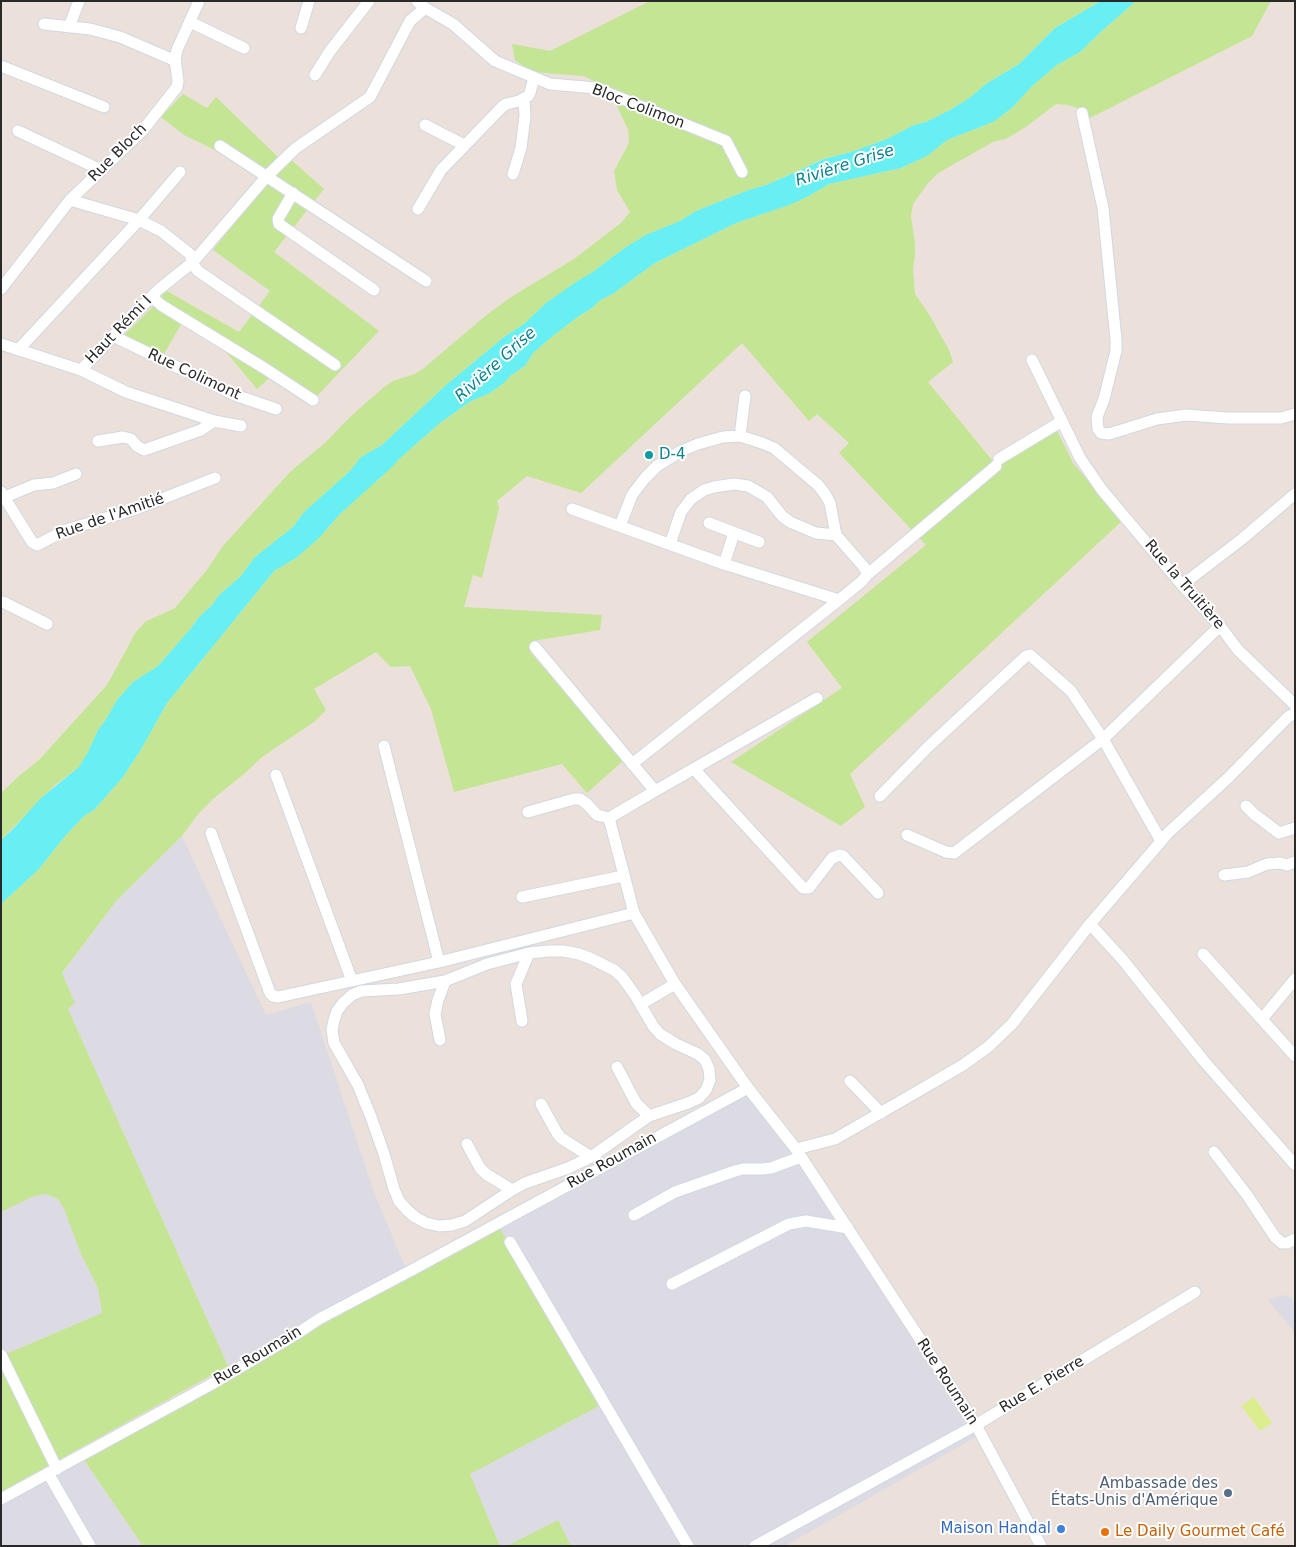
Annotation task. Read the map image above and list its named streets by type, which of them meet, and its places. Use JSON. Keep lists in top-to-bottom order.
{
  "streets": {
    "street": [
      "Bloc Colimon",
      "Rue Bloch",
      "Haut Rémi I",
      "Rue Colimont",
      "Rue de l'Amitié",
      "Rue la Truitière",
      "Rue Roumain",
      "Rue E. Pierre"
    ]
  },
  "crossings": [
    ["Bloc Colimon", "Haut Rémi I"],
    ["Haut Rémi I", "Rue Colimont"],
    ["Rue Roumain", "Rue E. Pierre"]
  ],
  "water": ["Rivière Grise"],
  "places": [
    "D-4",
    "Ambassade des États-Unis d'Amérique",
    "Maison Handal",
    "Le Daily Gourmet Café"
  ]
}
